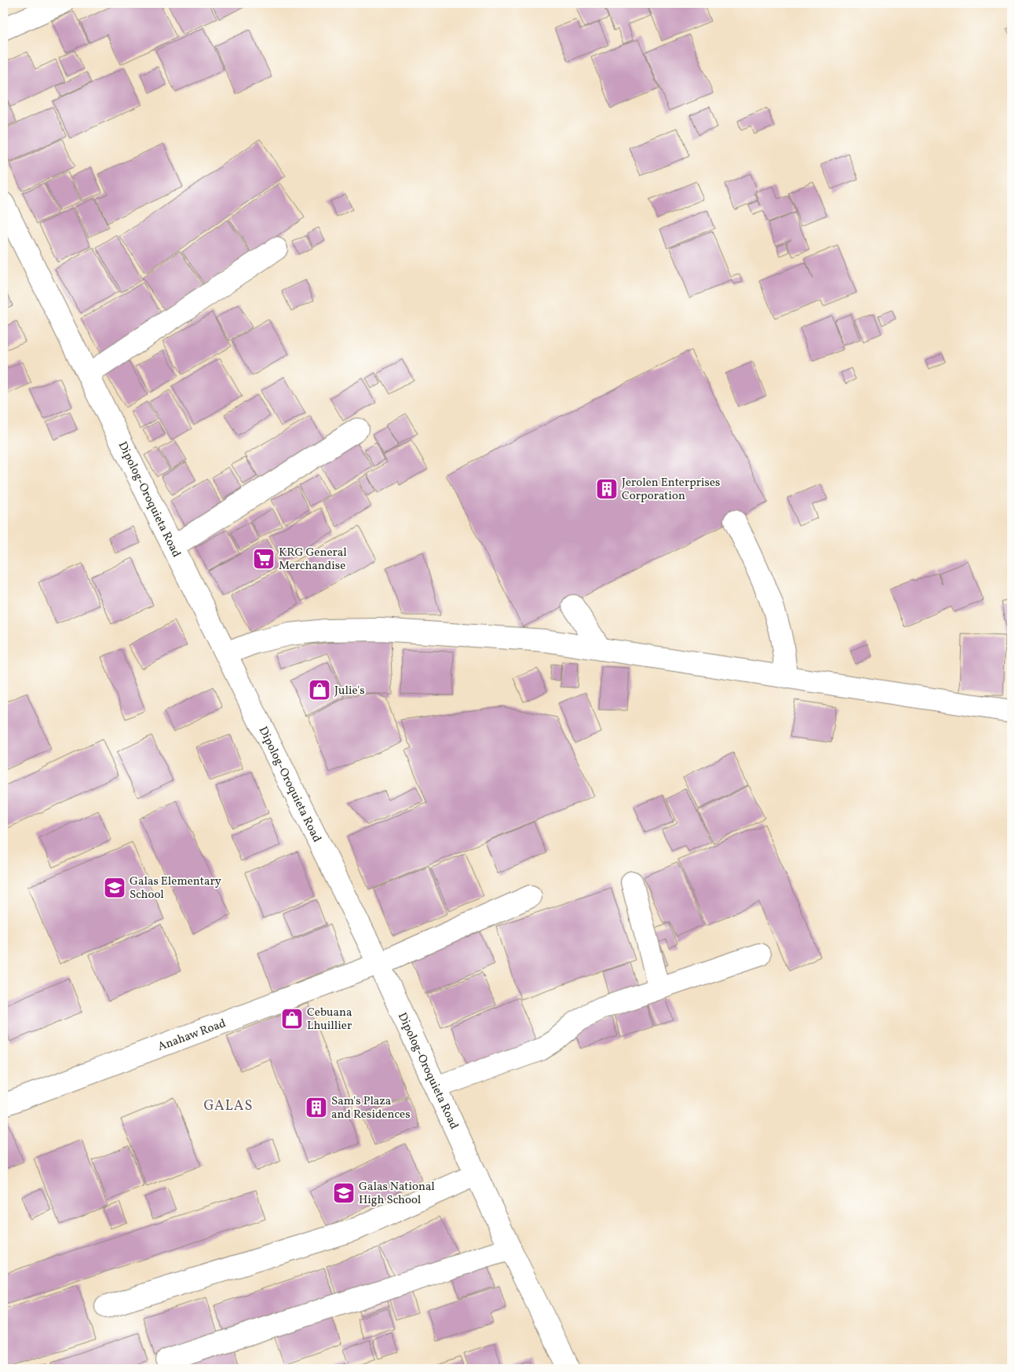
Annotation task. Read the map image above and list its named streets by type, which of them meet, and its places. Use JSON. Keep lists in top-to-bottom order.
{
  "streets": {
    "street": ["Dipolog-Oroquieta Road", "Anahaw Road"]
  },
  "crossings": [
    ["Dipolog-Oroquieta Road", "Anahaw Road"]
  ],
  "districts": ["GALAS"],
  "places": {
    "building": ["Jerolen Enterprises Corporation", "Sam's Plaza and Residences"],
    "supermarket": ["KRG General Merchandise"],
    "shop": ["Julie's", "Cebuana Lhuillier"],
    "school or university": ["Galas Elementary School", "Galas National High School"]
  }
}
